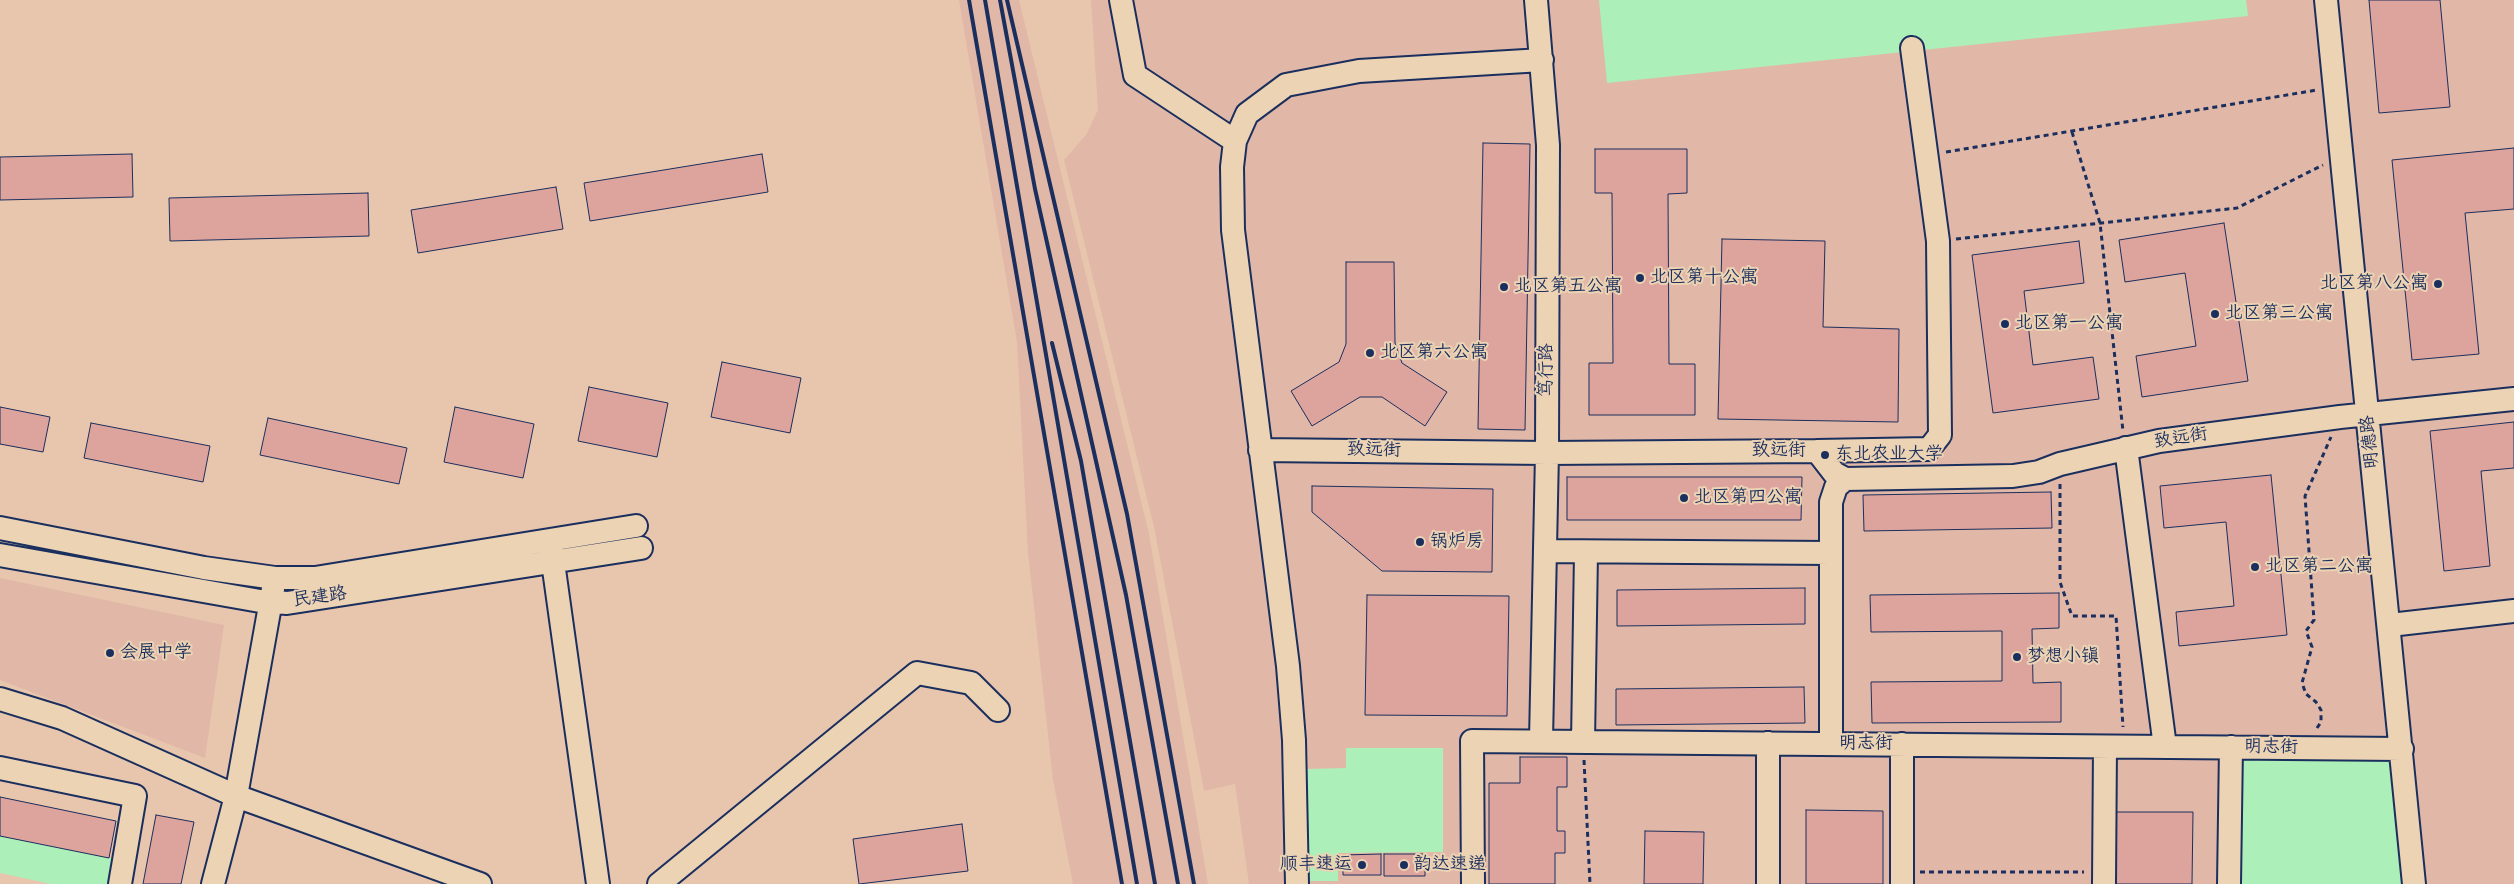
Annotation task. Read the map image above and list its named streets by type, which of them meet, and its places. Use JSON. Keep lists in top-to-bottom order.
{
  "streets": {
    "street": [
      "笃行路",
      "致远街",
      "明德路",
      "民建路",
      "明志街"
    ]
  },
  "crossings": [
    ["笃行路", "致远街"],
    ["笃行路", "明志街"],
    ["致远街", "明德路"],
    ["明德路", "明志街"]
  ],
  "places": [
    "北区第十公寓",
    "北区第八公寓",
    "北区第五公寓",
    "北区第三公寓",
    "北区第一公寓",
    "北区第六公寓",
    "东北农业大学",
    "北区第四公寓",
    "锅炉房",
    "北区第二公寓",
    "会展中学",
    "梦想小镇",
    "顺丰速运",
    "韵达速递"
  ]
}
